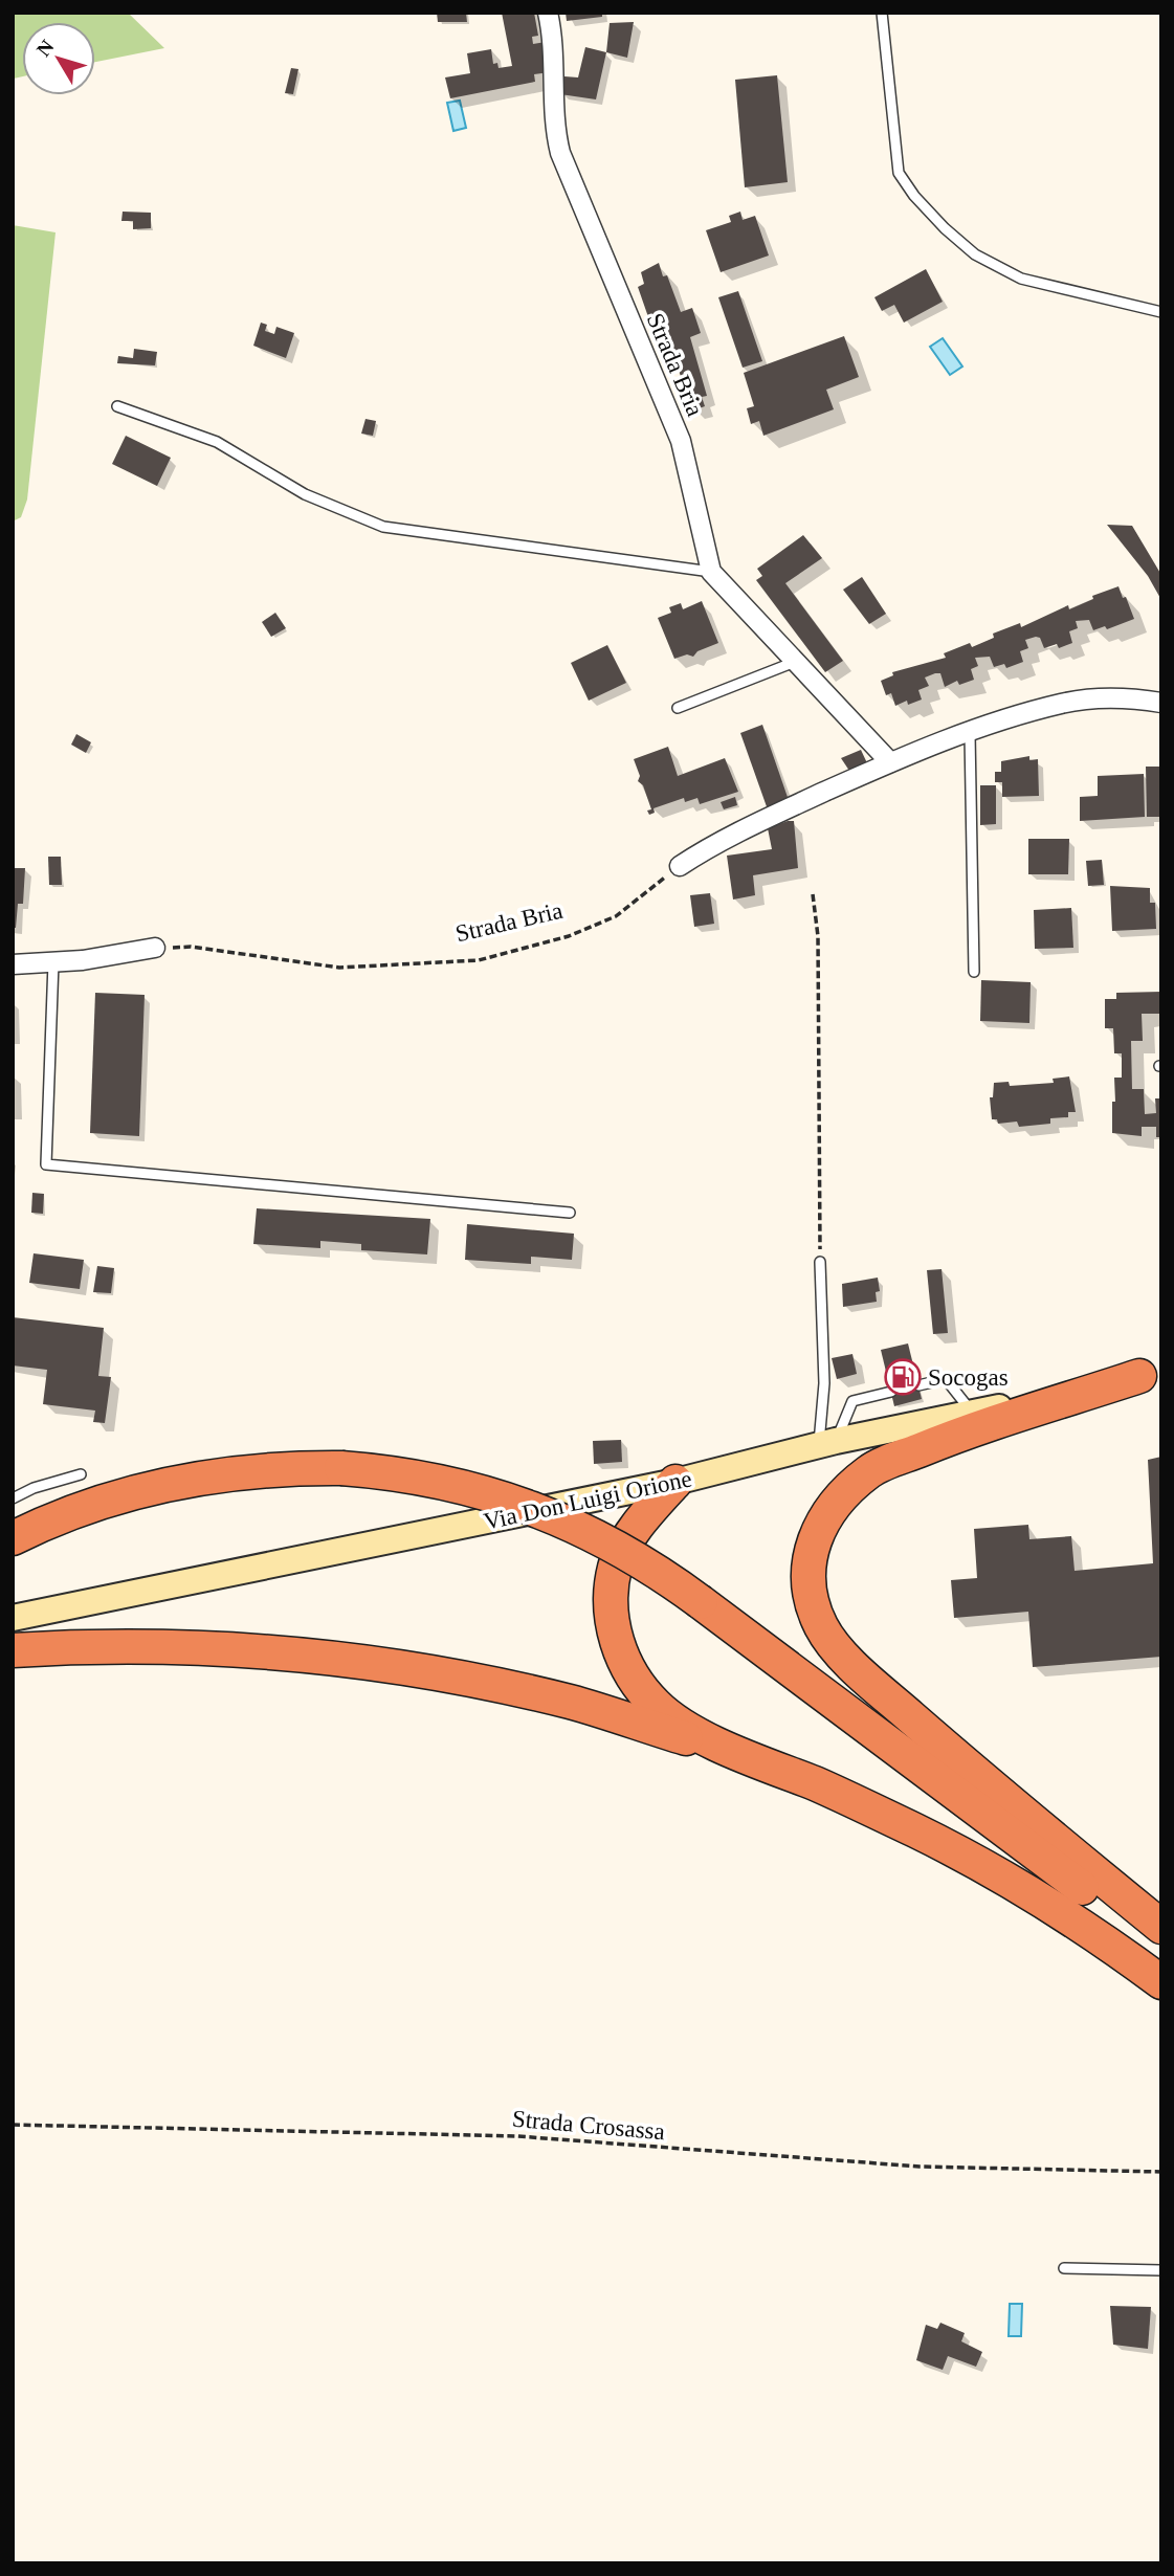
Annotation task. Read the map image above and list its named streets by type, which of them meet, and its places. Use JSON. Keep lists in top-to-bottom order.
{
  "streets": {
    "main road": ["Via Don Luigi Orione"],
    "street": ["Strada Bria"],
    "path": ["Strada Crosassa"]
  },
  "places": {
    "fuel station": ["Socogas"]
  },
  "north": "top left"
}
